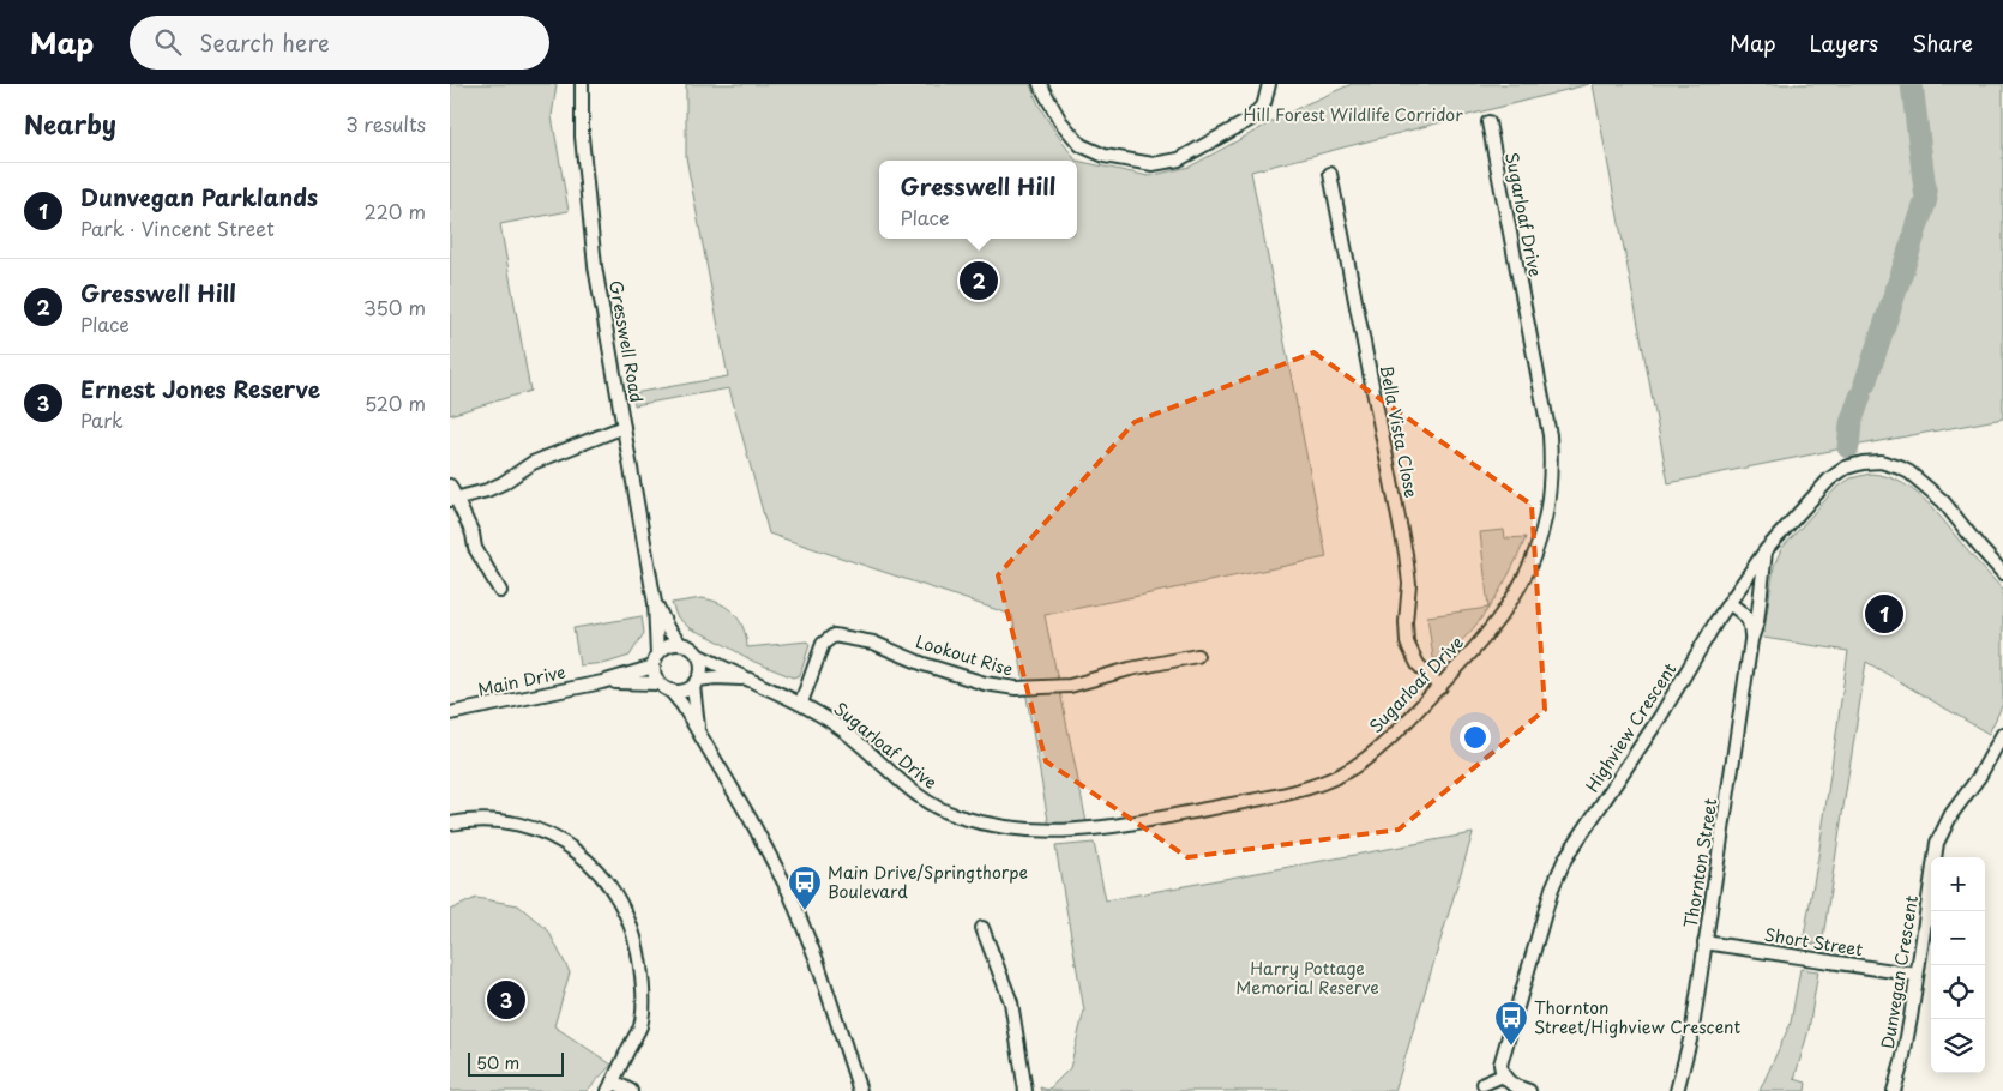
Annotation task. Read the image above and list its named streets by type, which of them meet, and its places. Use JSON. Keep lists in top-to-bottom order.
{
  "streets": {
    "street": [
      "Sugarloaf Drive",
      "Gresswell Road",
      "Bella Vista Close",
      "Lookout Rise",
      "Main Drive",
      "Highview Crescent",
      "Thornton Street",
      "Short Street",
      "Dunvegan Crescent"
    ]
  },
  "crossings": [
    ["Sugarloaf Drive", "Gresswell Road"],
    ["Sugarloaf Drive", "Bella Vista Close"],
    ["Sugarloaf Drive", "Lookout Rise"],
    ["Sugarloaf Drive", "Main Drive"],
    ["Gresswell Road", "Main Drive"],
    ["Highview Crescent", "Thornton Street"],
    ["Thornton Street", "Short Street"],
    ["Short Street", "Dunvegan Crescent"]
  ],
  "parks": ["Hill Forest Wildlife Corridor", "Harry Pottage Memorial Reserve"],
  "places": {
    "bus stop": ["Main Drive/Springthorpe Boulevard", "Thornton Street/Highview Crescent"]
  },
  "scale_bar": "50 m",
  "page": {
    "header": "Map",
    "search": "Search here",
    "nav": ["Map", "Layers", "Share"],
    "heading": ["Nearby", "3 results"],
    "popup": ["Gresswell Hill", "Place"],
    "list": [
      {
        "mark": "1",
        "name": "Dunvegan Parklands",
        "note": "Park · Vincent Street",
        "value": "220 m"
      },
      {
        "mark": "2",
        "name": "Gresswell Hill",
        "note": "Place",
        "value": "350 m"
      },
      {
        "mark": "3",
        "name": "Ernest Jones Reserve",
        "note": "Park",
        "value": "520 m"
      }
    ],
    "pins": ["2", "1", "3"],
    "map_buttons": ["+", "−"],
    "scale": "50 m"
  }
}
